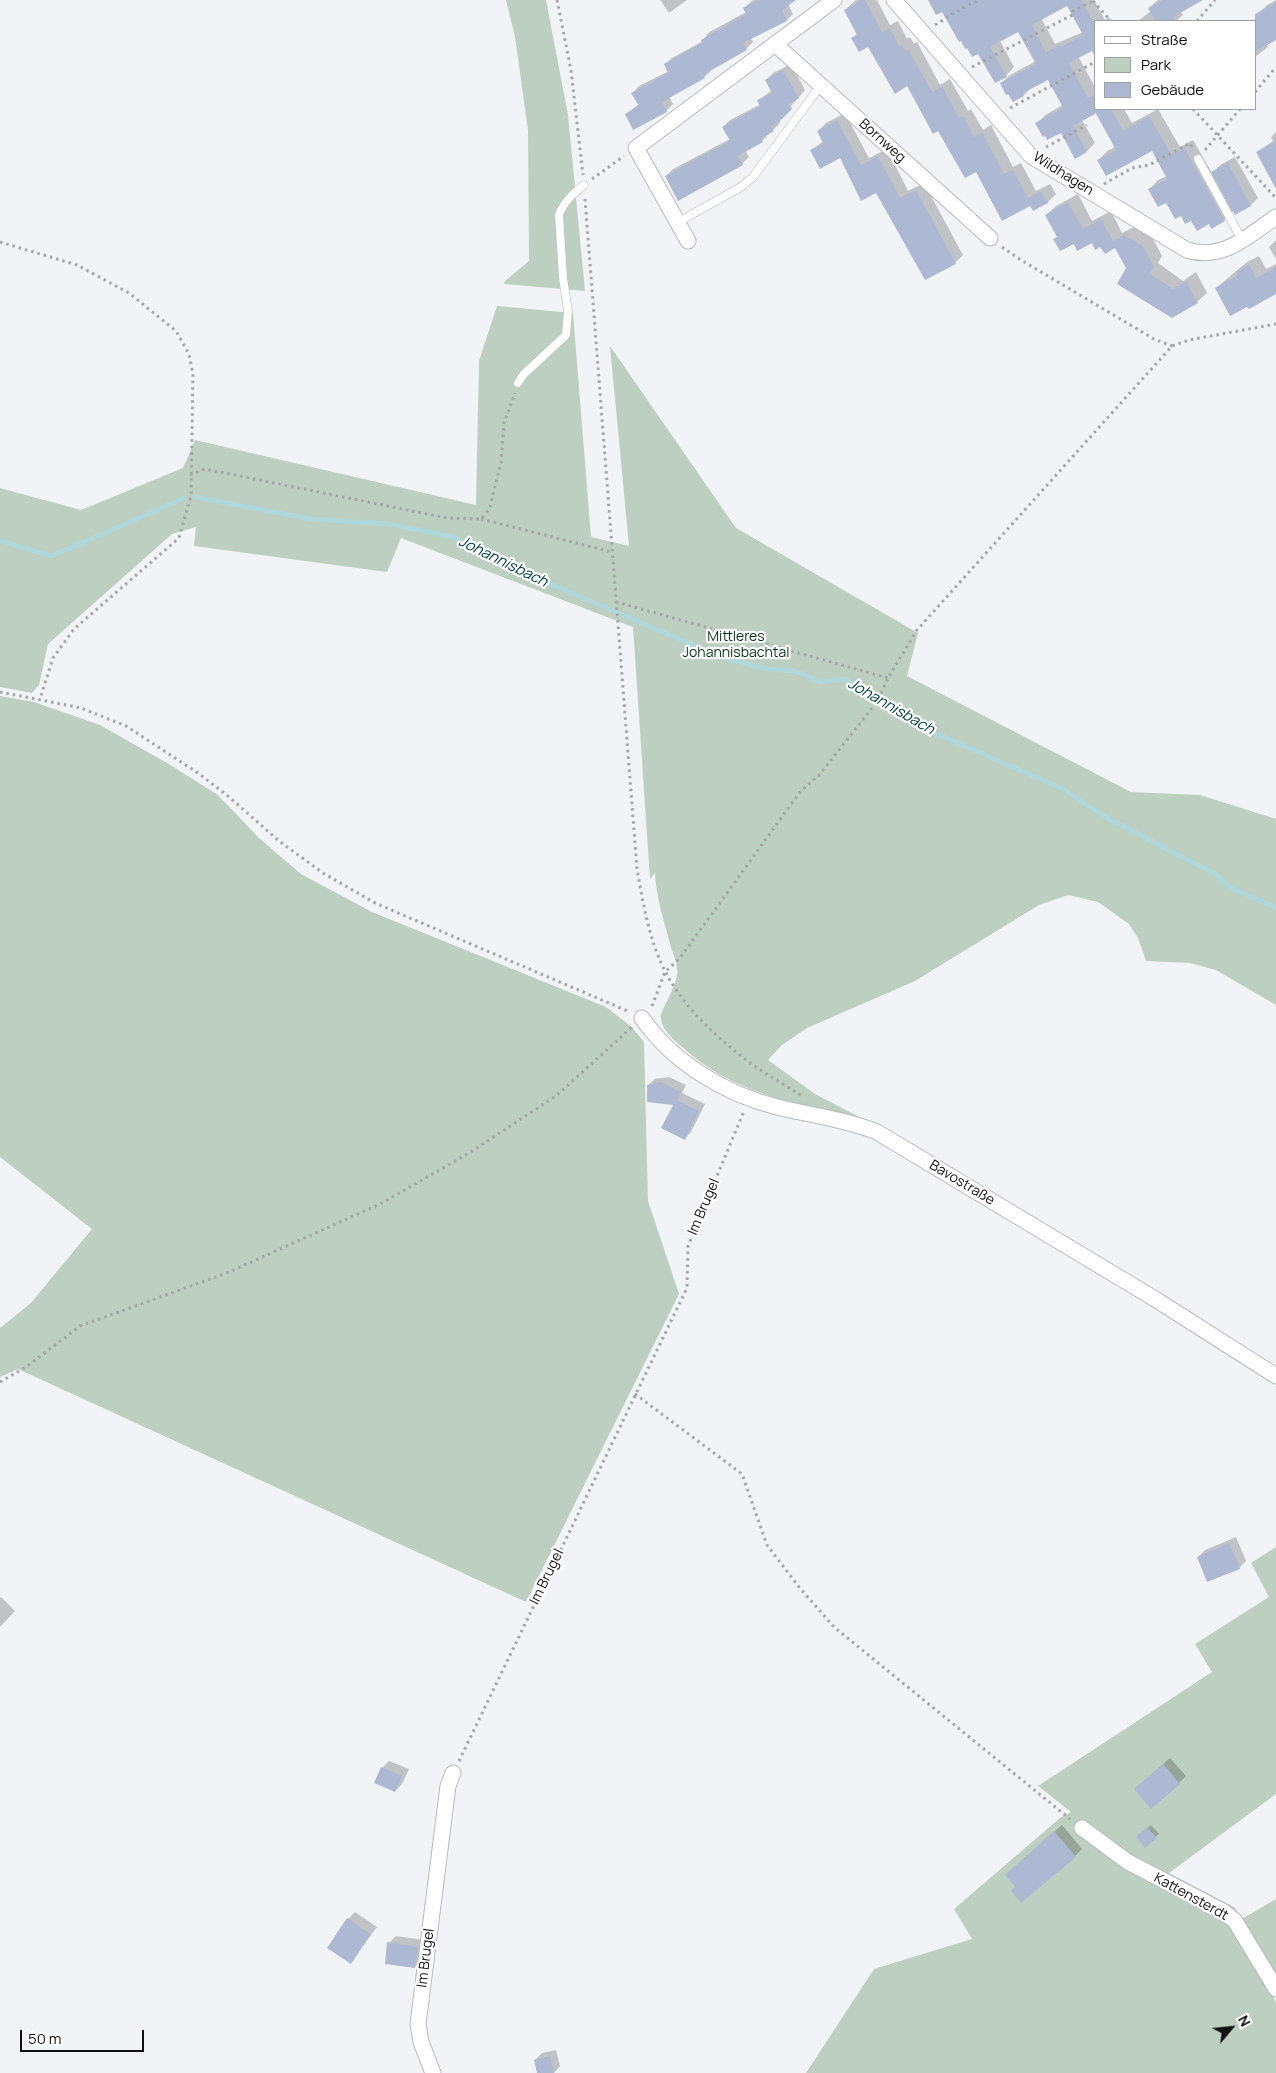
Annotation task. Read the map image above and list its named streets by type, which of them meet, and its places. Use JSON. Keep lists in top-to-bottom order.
{
  "streets": {
    "street": [
      "Bornweg",
      "Wildhagen",
      "Bavostraße",
      "Im Brugel",
      "Kattensterdt"
    ]
  },
  "crossings": [
    ["Bavostraße", "Im Brugel"]
  ],
  "water": ["Johannisbach"],
  "parks": ["Mittleres Johannisbachtal"],
  "legend": ["Straße", "Park", "Gebäude"],
  "scale_bar": "50 m",
  "north": "top right"
}
